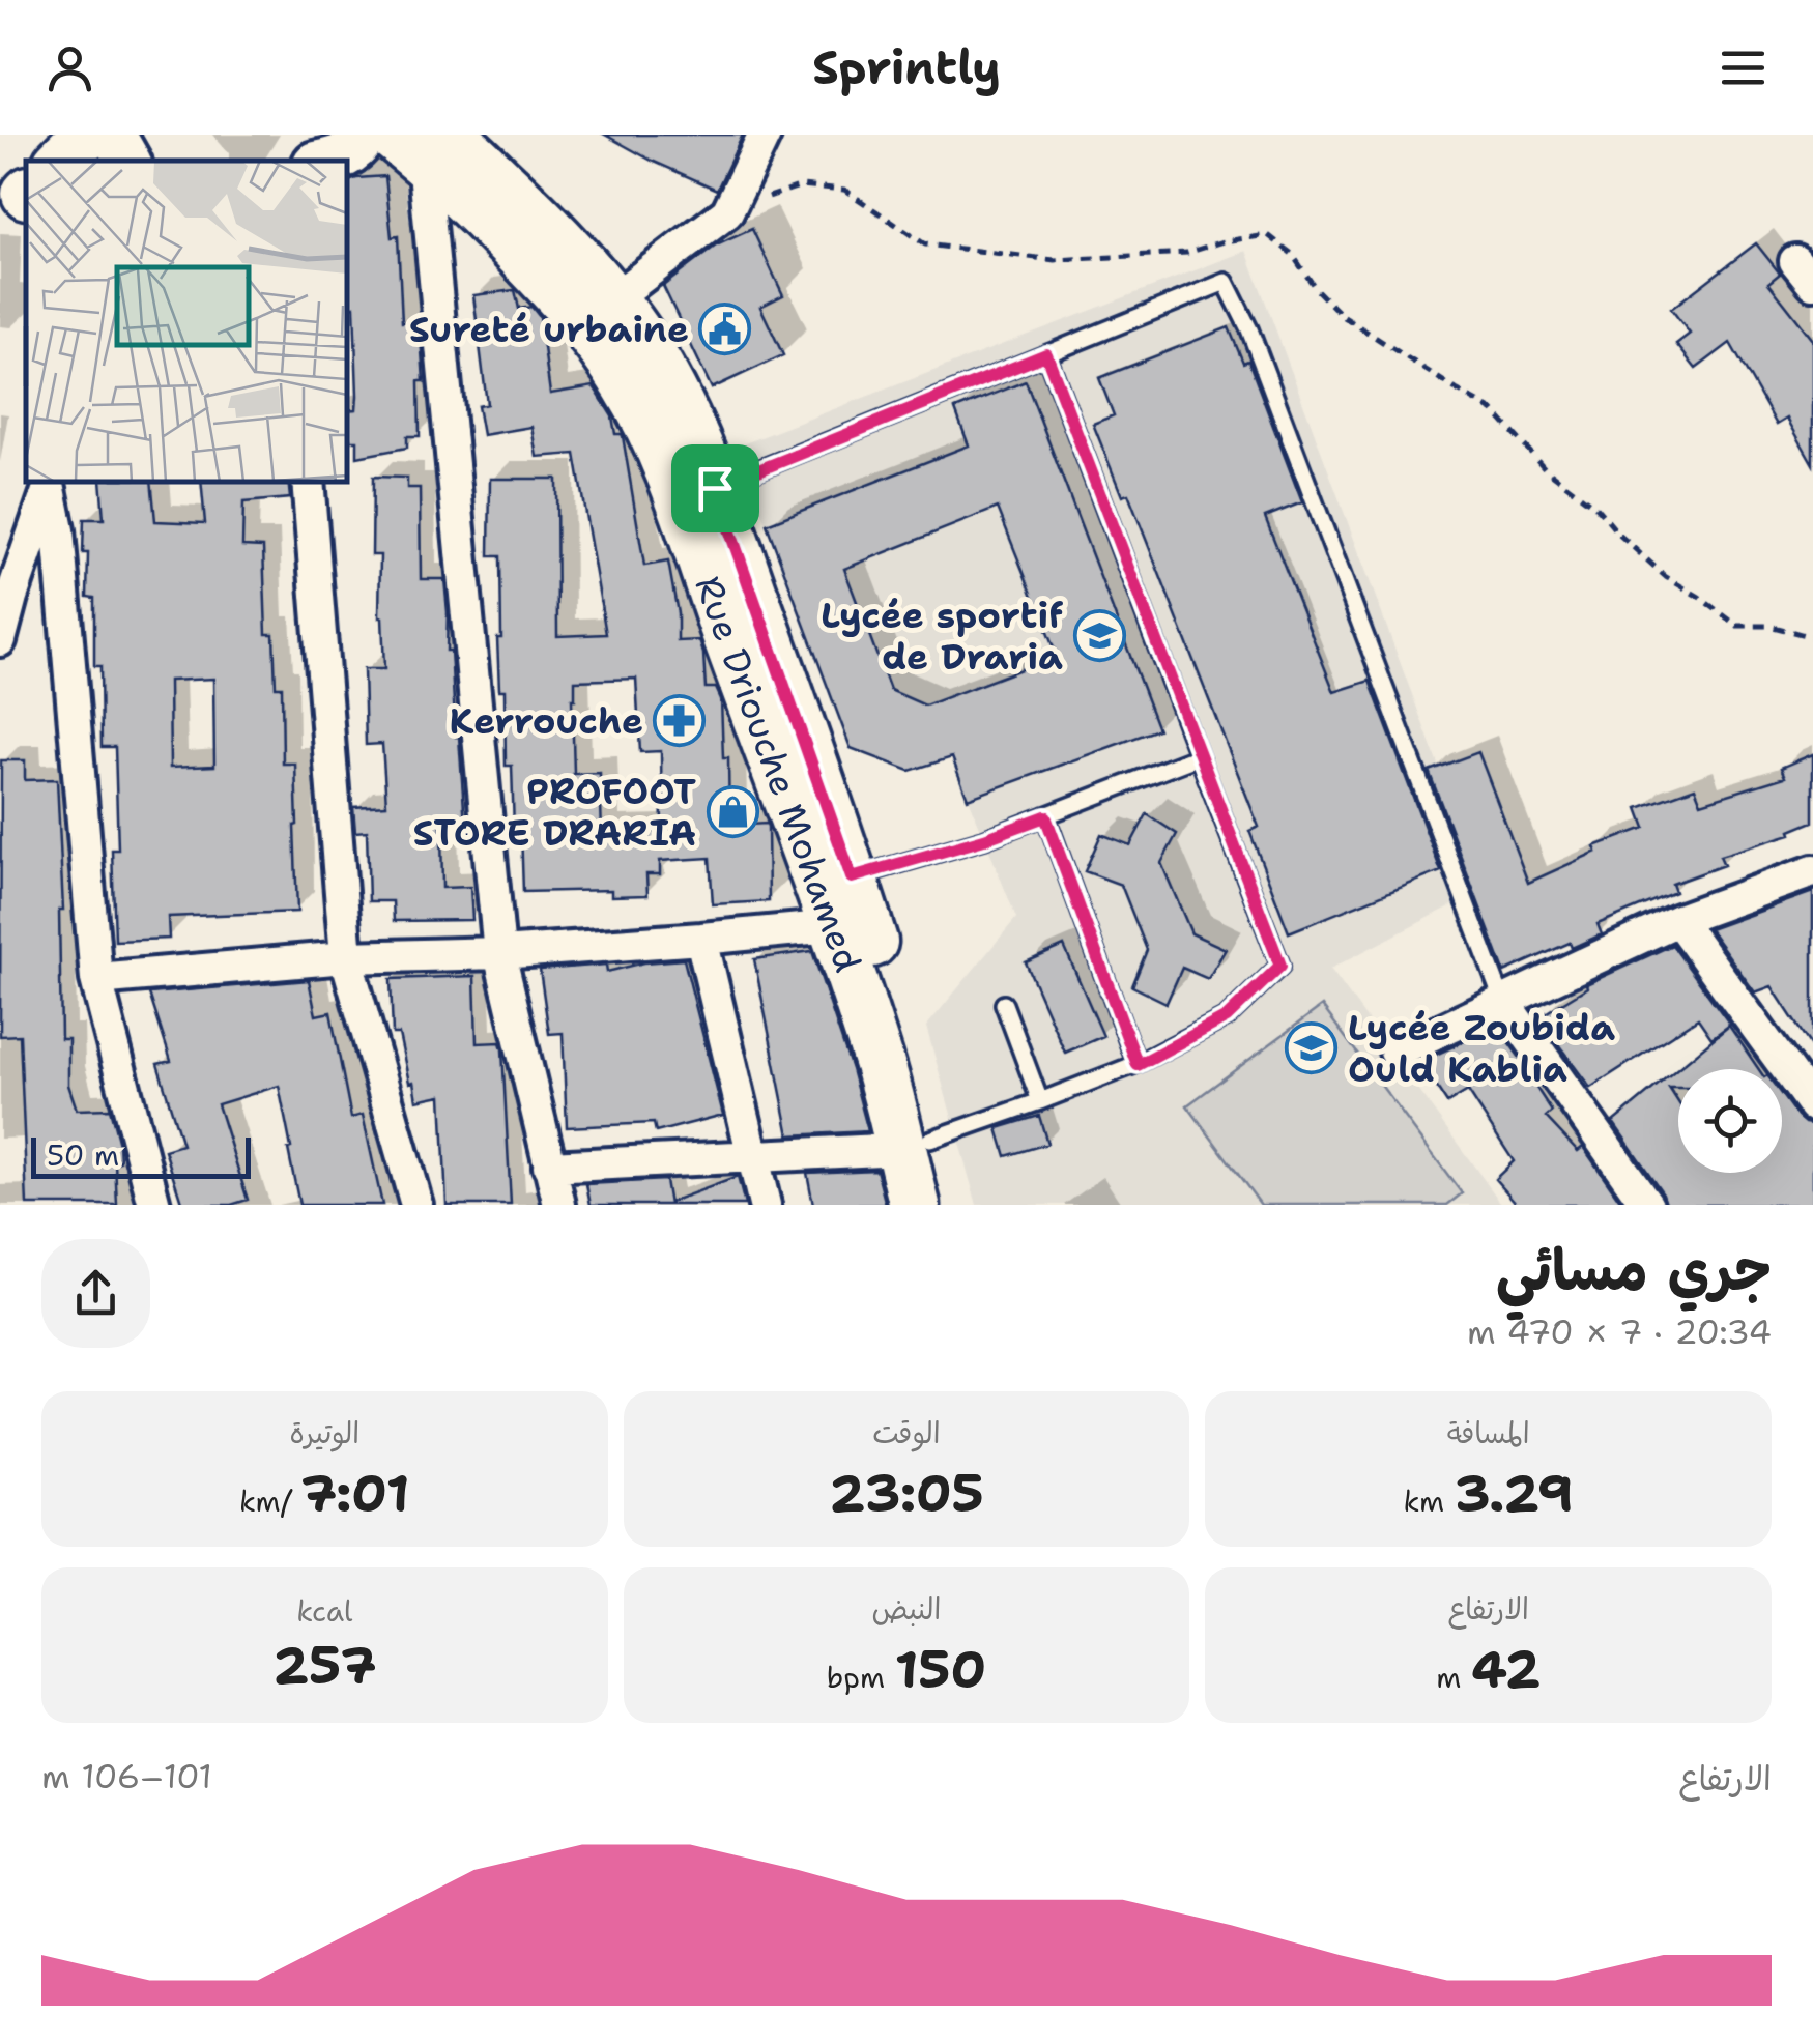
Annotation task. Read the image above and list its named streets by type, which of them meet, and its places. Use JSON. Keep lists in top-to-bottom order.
{
  "streets": {
    "main road": ["Rue Driouche Mohamed"]
  },
  "places": {
    "public building": ["Sureté urbaine"],
    "school or university": ["Lycée sportif de Draria", "Lycée Zoubida Ould Kablia"],
    "pharmacy": ["Kerrouche"],
    "shop": ["PROFOOT STORE DRARIA"]
  },
  "scale_bar": "50 m",
  "page": {
    "header": "Sprintly",
    "scale": "50 m",
    "heading": ["جري مسائي", "20:34 · 7 × 470 m"],
    "stats": [
      ["المسافة", "3.29 km"],
      ["الوقت", "23:05"],
      ["الوتيرة", "7:01 /km"],
      ["الارتفاع", "42 m"],
      ["النبض", "150 bpm"],
      ["kcal", "257"]
    ],
    "chart": ["الارتفاع", "101–106 m"]
  }
}
